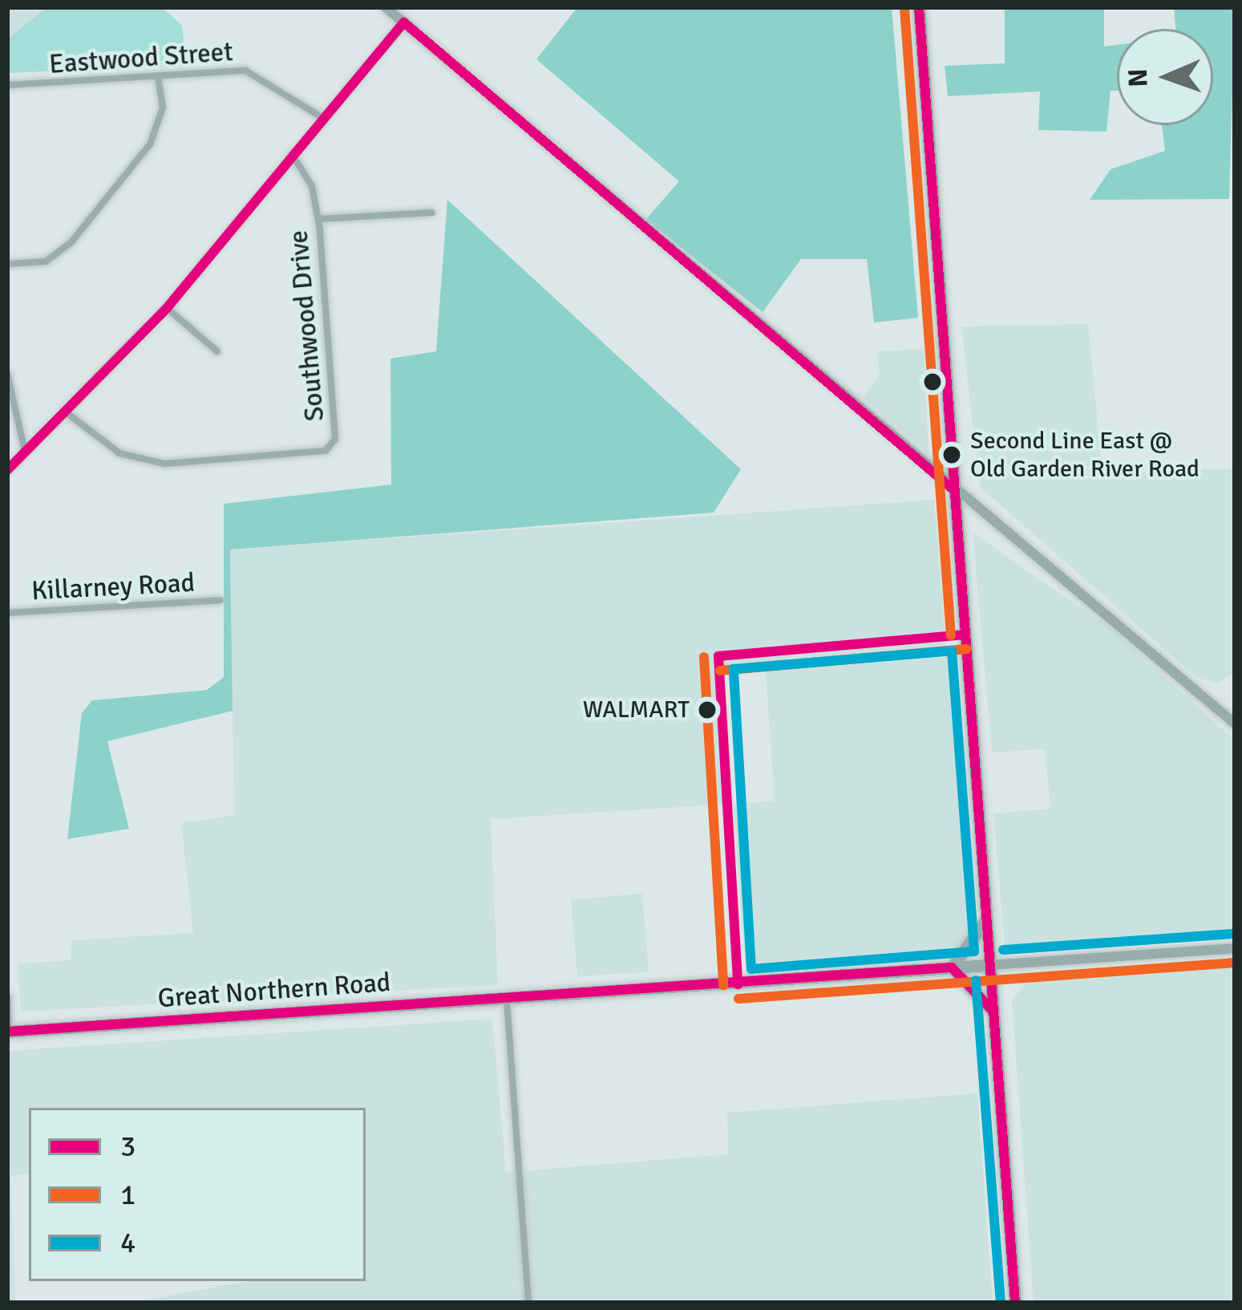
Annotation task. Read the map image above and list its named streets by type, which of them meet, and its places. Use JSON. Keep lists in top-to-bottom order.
{
  "streets": {
    "highway": ["Great Northern Road"],
    "street": ["Eastwood Street", "Southwood Drive", "Killarney Road"]
  },
  "places": ["Second Line East @ Old Garden River Road", "WALMART"],
  "lines": ["transit line 3", "transit line 1", "transit line 4"],
  "legend": ["3", "1", "4"],
  "north": "left"
}
